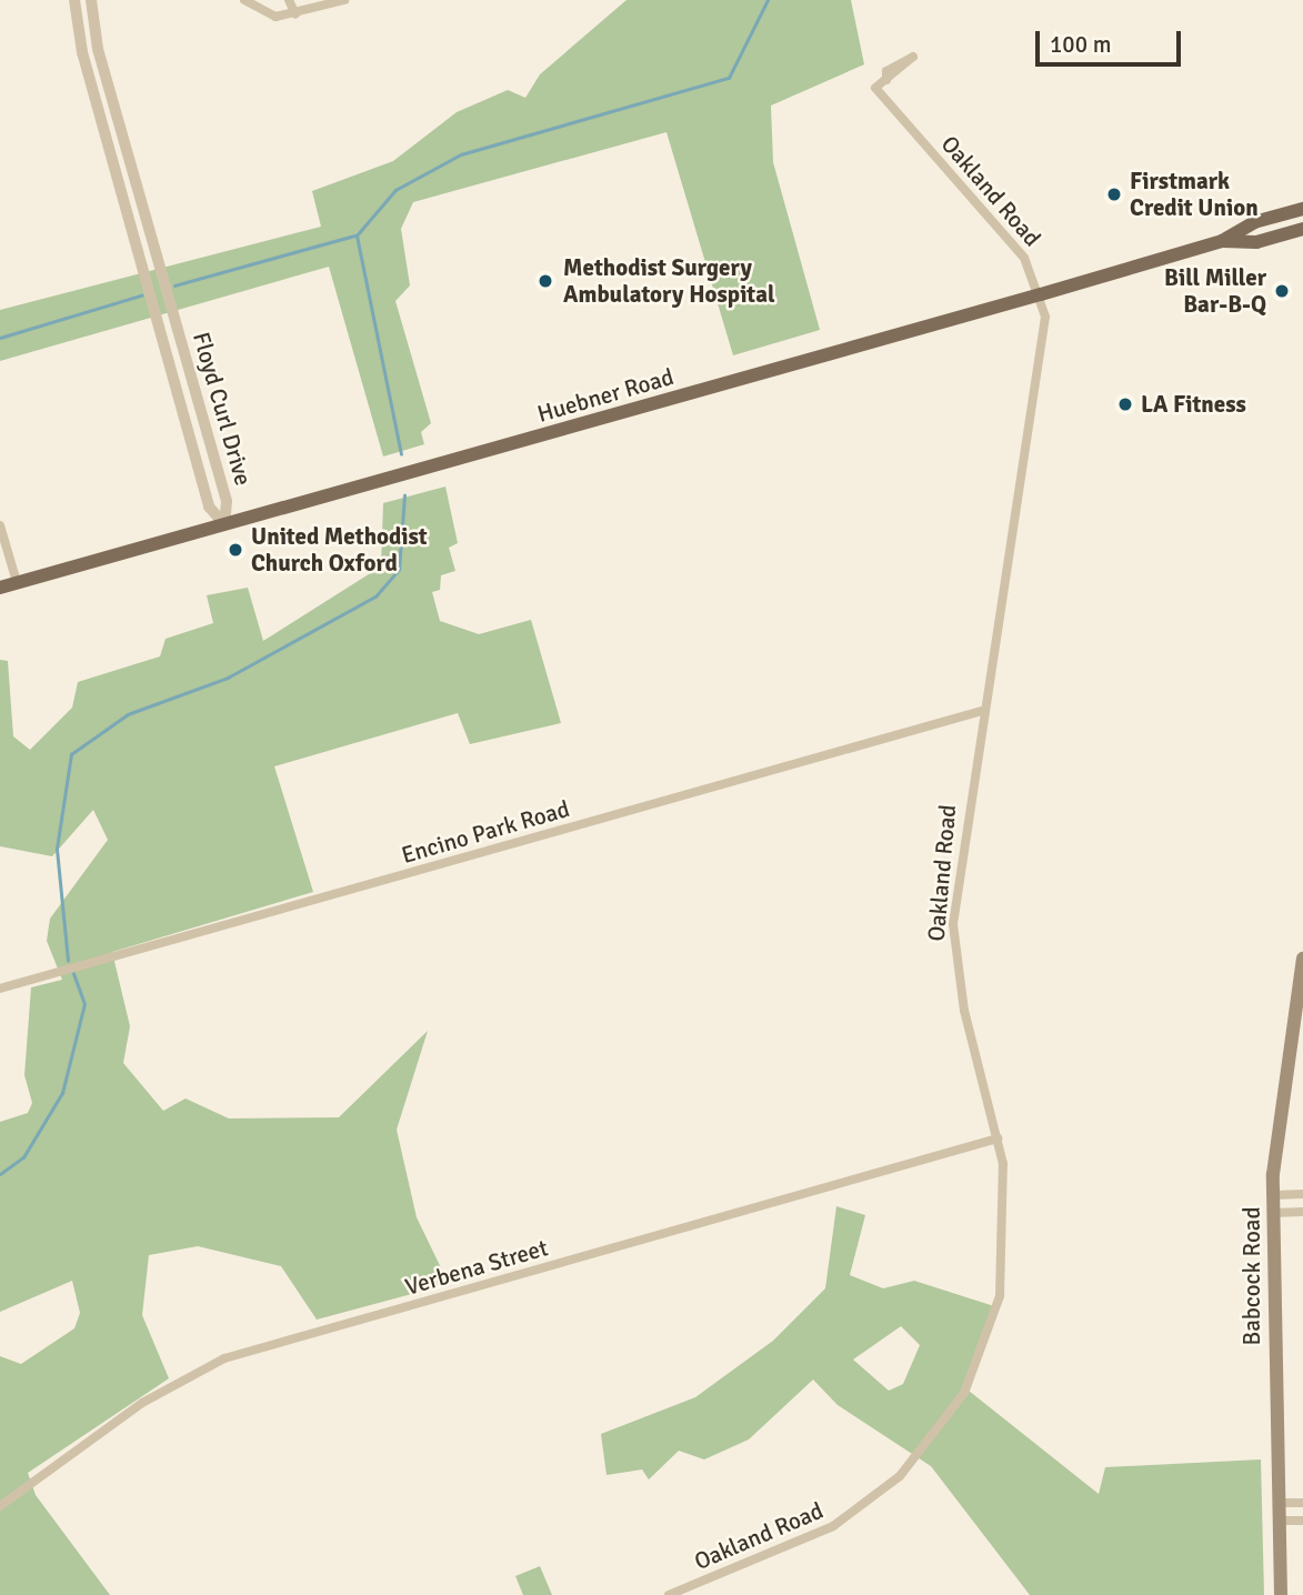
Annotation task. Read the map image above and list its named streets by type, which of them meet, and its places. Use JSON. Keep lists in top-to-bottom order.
{
  "streets": {
    "main road": ["Huebner Road", "Babcock Road"],
    "street": [
      "Oakland Road",
      "Floyd Curl Drive",
      "Encino Park Road",
      "Verbena Street"
    ]
  },
  "crossings": [
    ["Oakland Road", "Huebner Road"],
    ["Oakland Road", "Encino Park Road"],
    ["Oakland Road", "Verbena Street"],
    ["Huebner Road", "Floyd Curl Drive"]
  ],
  "places": [
    "Firstmark Credit Union",
    "Methodist Surgery Ambulatory Hospital",
    "Bill Miller Bar-B-Q",
    "LA Fitness",
    "United Methodist Church Oxford"
  ],
  "scale_bar": "100 m"
}
